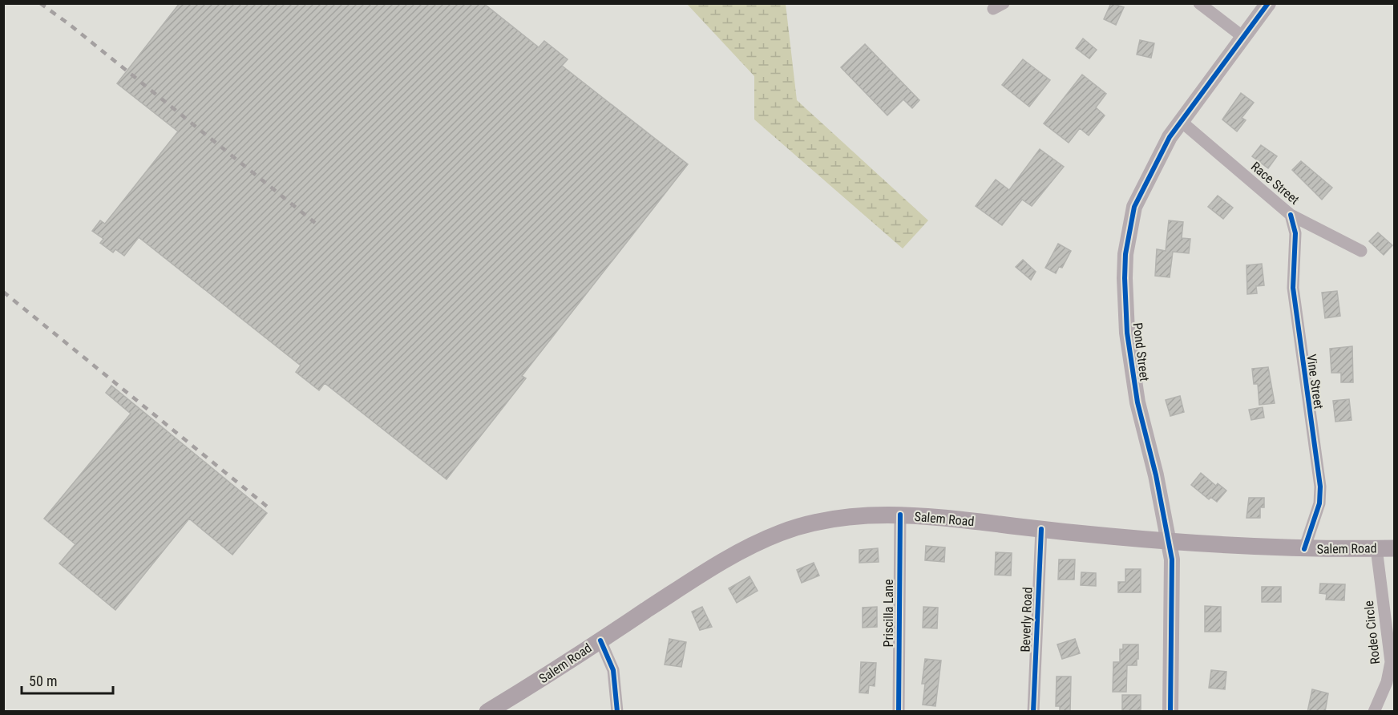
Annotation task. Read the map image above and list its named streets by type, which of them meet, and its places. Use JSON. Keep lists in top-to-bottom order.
{
  "streets": {
    "main road": ["Salem Road"],
    "street": [
      "Race Street",
      "Pond Street",
      "Vine Street",
      "Priscilla Lane",
      "Beverly Road",
      "Rodeo Circle"
    ]
  },
  "crossings": [
    ["Race Street", "Pond Street"],
    ["Race Street", "Vine Street"],
    ["Pond Street", "Salem Road"],
    ["Vine Street", "Salem Road"],
    ["Salem Road", "Priscilla Lane"],
    ["Salem Road", "Beverly Road"],
    ["Salem Road", "Rodeo Circle"]
  ],
  "scale_bar": "50 m"
}
